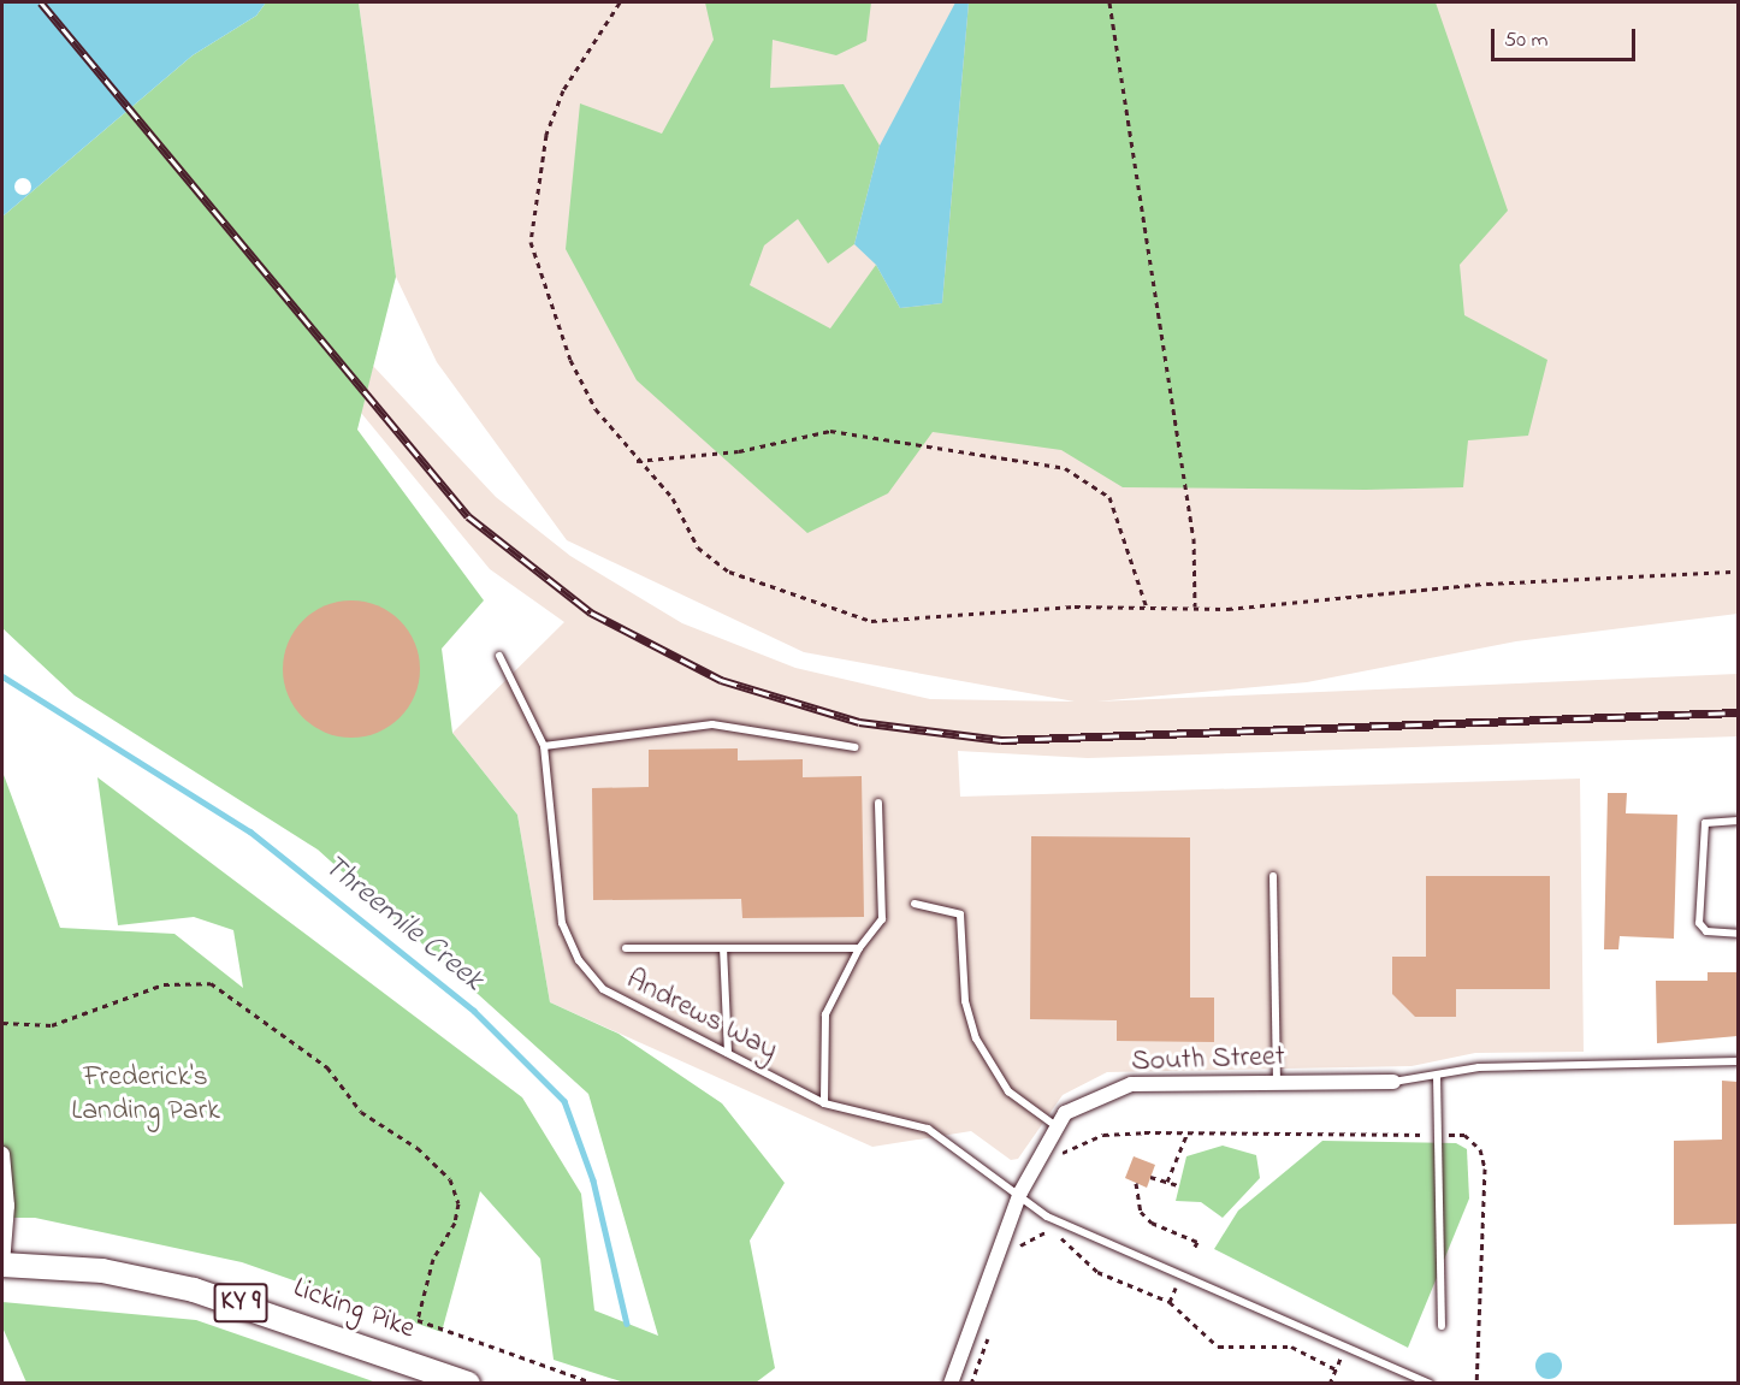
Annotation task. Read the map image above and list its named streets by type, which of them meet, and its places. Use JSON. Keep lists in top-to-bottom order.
{
  "streets": {
    "main road": ["KY 9", "Licking Pike"],
    "street": ["South Street"],
    "lane": ["Andrews Way"]
  },
  "crossings": [
    ["Andrews Way", "South Street"]
  ],
  "water": ["Threemile Creek"],
  "parks": ["Frederick's Landing Park"],
  "scale_bar": "50 m"
}
